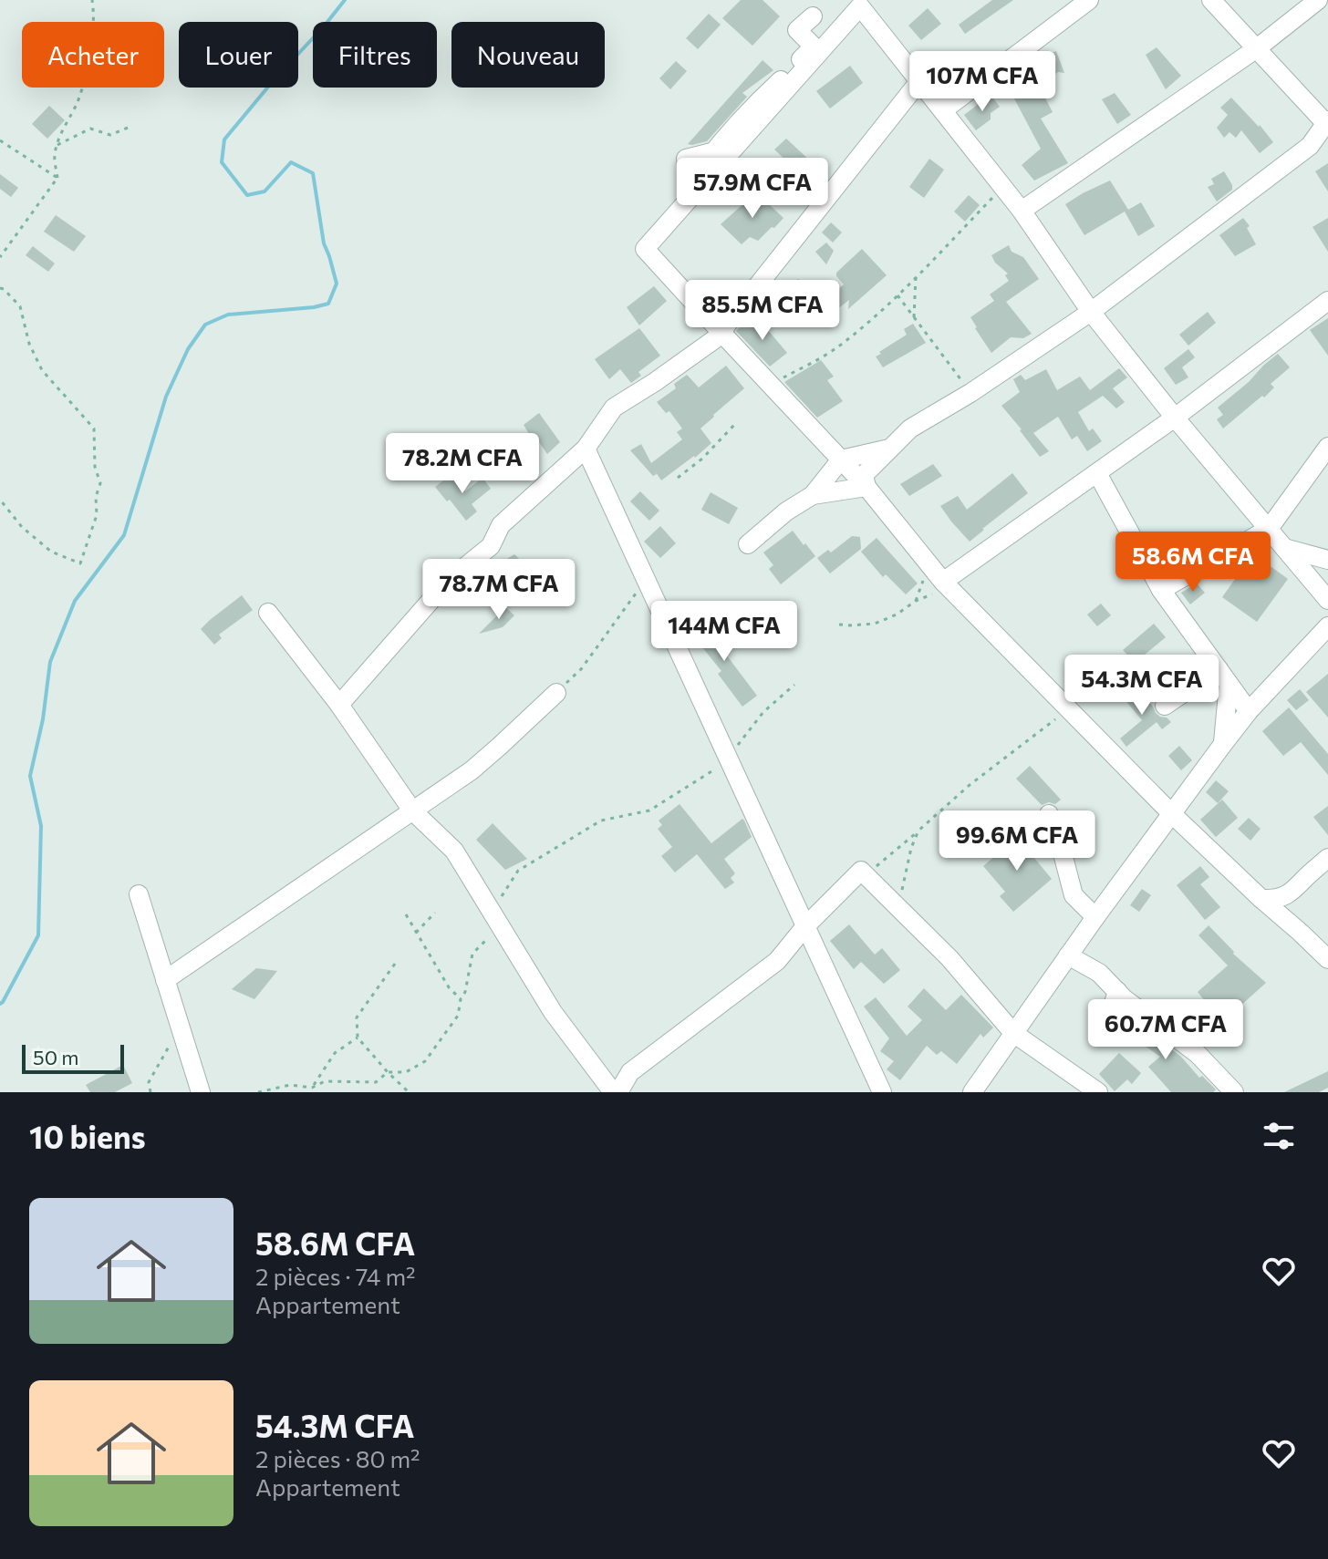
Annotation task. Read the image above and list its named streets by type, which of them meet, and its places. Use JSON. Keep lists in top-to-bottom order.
{
  "scale_bar": "50 m",
  "page": {
    "chip": [
      "Acheter",
      "Louer",
      "Filtres",
      "Nouveau"
    ],
    "price": [
      "107M CFA",
      "57.9M CFA",
      "85.5M CFA",
      "78.2M CFA",
      "58.6M CFA",
      "78.7M CFA",
      "144M CFA",
      "54.3M CFA",
      "99.6M CFA",
      "60.7M CFA"
    ],
    "scale": "50 m",
    "heading": "10 biens",
    "list": [
      {
        "name": "58.6M CFA",
        "note": "2 pièces · 74 m² · Appartement"
      },
      {
        "name": "54.3M CFA",
        "note": "2 pièces · 80 m² · Appartement"
      }
    ]
  }
}
